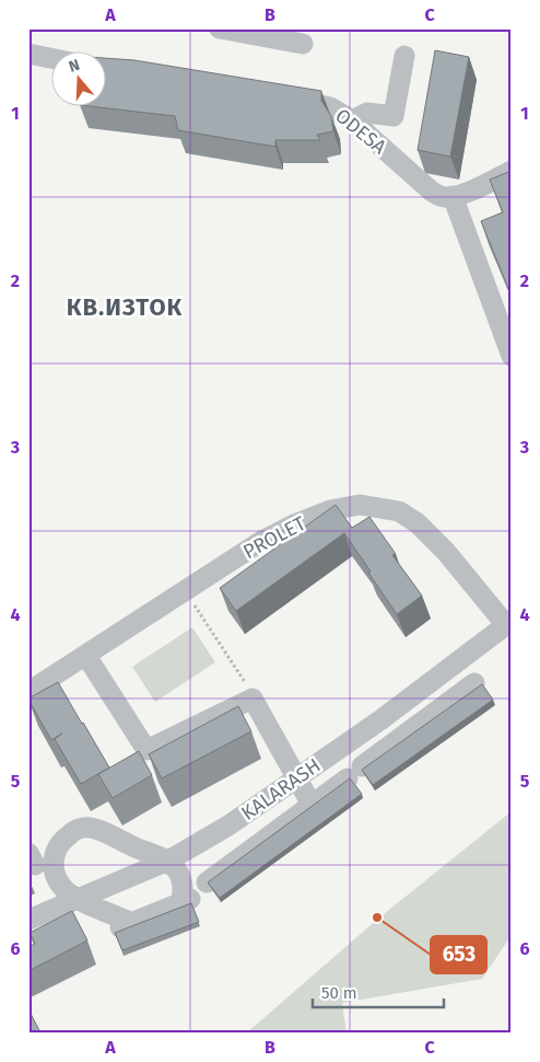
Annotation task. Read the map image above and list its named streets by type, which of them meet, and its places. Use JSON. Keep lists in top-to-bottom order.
{
  "streets": {
    "street": ["ODESA", "PROLET", "KALARASH"]
  },
  "crossings": [
    ["PROLET", "KALARASH"]
  ],
  "districts": ["КВ.ИЗТОК"],
  "places": ["653"],
  "scale_bar": "50 m",
  "north": "top",
  "grid": {
    "columns": ["A", "B", "C"],
    "rows": [
      "1",
      "2",
      "3",
      "4",
      "5",
      "6"
    ]
  }
}
